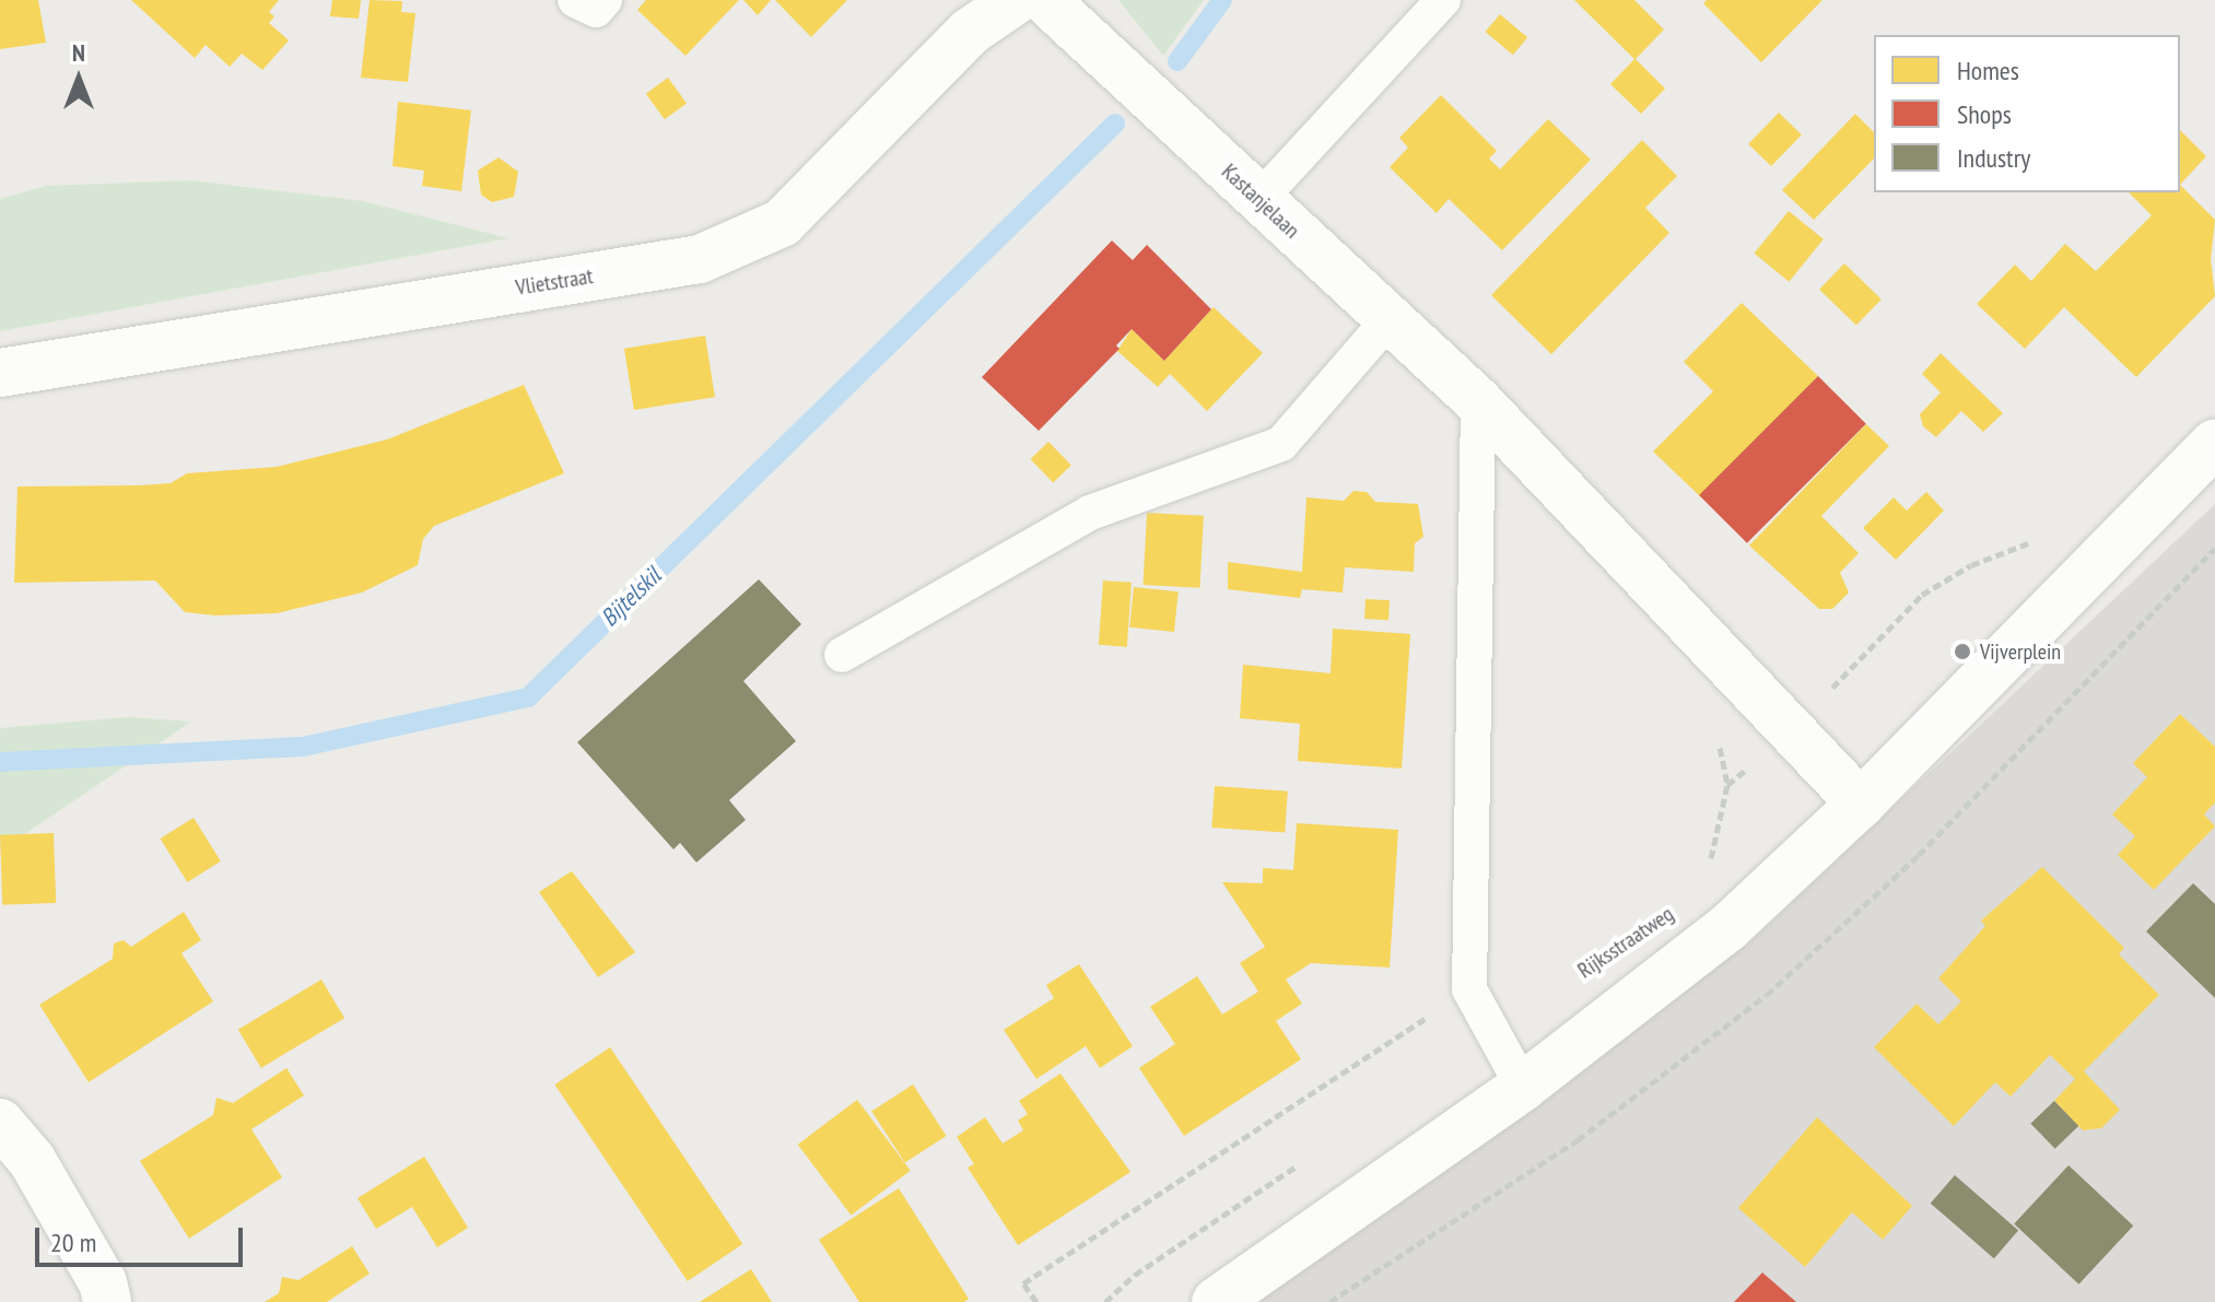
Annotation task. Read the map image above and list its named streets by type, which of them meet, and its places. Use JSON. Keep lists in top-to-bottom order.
{
  "streets": {
    "street": ["Kastanjelaan", "Vlietstraat"]
  },
  "water": ["Bijtelskil"],
  "places": ["Vijverplein"],
  "legend": ["Homes", "Shops", "Industry"],
  "scale_bar": "20 m",
  "north": "top"
}
